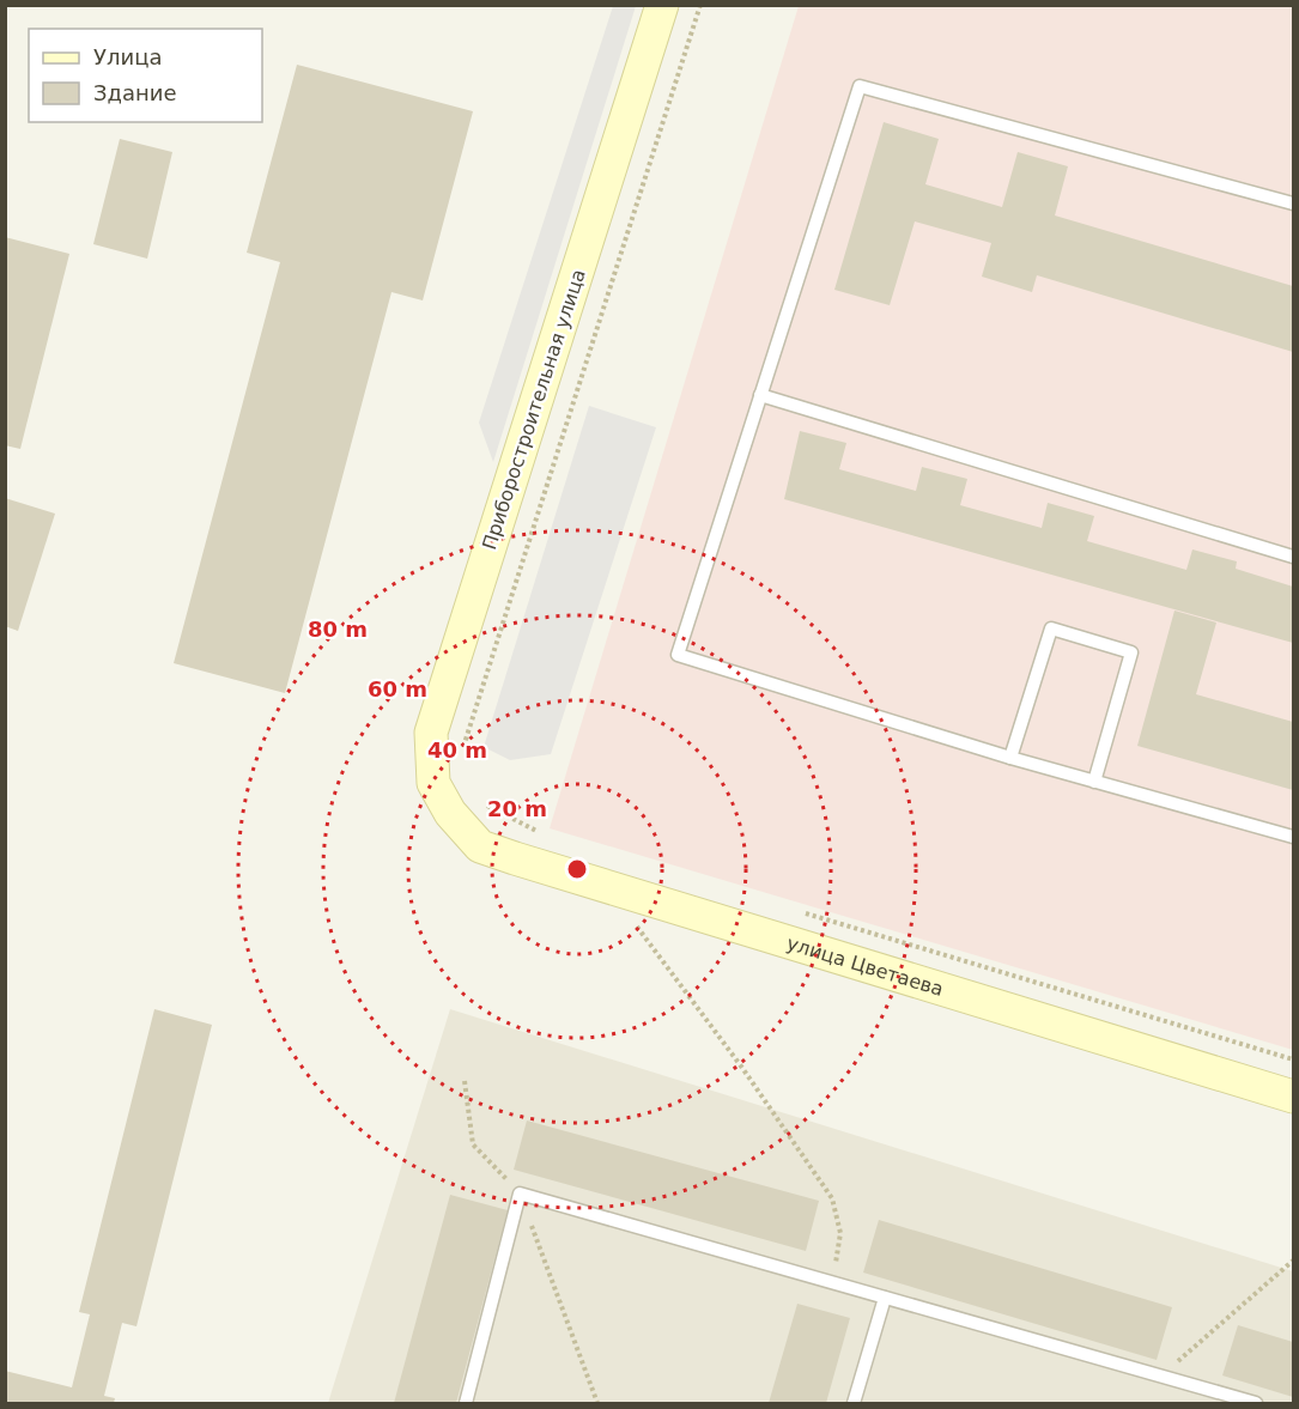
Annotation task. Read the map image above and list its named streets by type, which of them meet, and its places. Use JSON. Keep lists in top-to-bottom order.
{
  "streets": {
    "main road": ["Приборостроительная улица", "улица Цветаева"]
  },
  "crossings": [
    ["Приборостроительная улица", "улица Цветаева"]
  ],
  "legend": ["Улица", "Здание"],
  "rings": [
    "80 m",
    "60 m",
    "40 m",
    "20 m"
  ]
}
